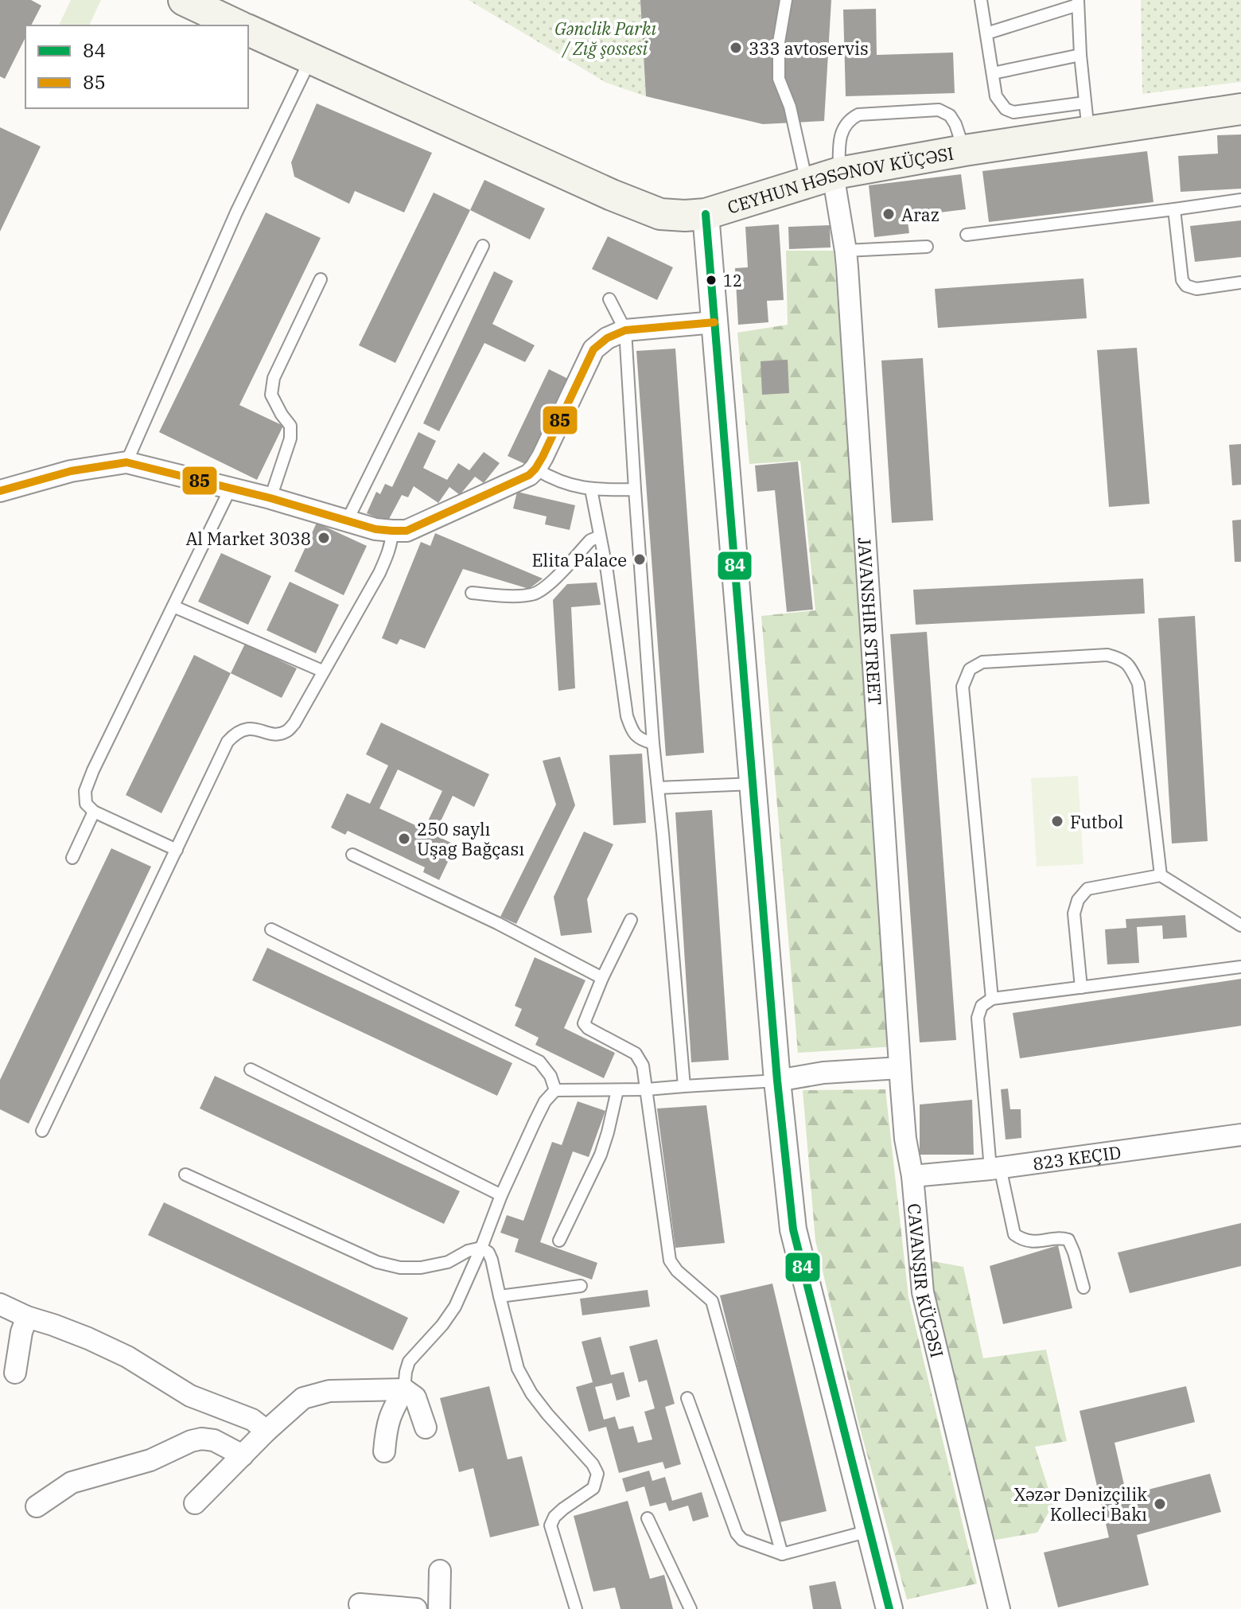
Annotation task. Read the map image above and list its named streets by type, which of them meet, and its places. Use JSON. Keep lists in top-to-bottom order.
{
  "streets": {
    "main road": ["CEYHUN HƏSƏNOV KÜÇƏSI"],
    "street": ["JAVANSHIR STREET", "823 KEÇID", "CAVANŞIR KÜÇƏSI"]
  },
  "crossings": [
    ["CEYHUN HƏSƏNOV KÜÇƏSI", "JAVANSHIR STREET"],
    ["JAVANSHIR STREET", "CAVANŞIR KÜÇƏSI"],
    ["823 KEÇID", "CAVANŞIR KÜÇƏSI"]
  ],
  "parks": ["Gənclik Parkı / Zığ şossesi"],
  "places": [
    "333 avtoservis",
    "Araz",
    "12",
    "Al Market 3038",
    "Elita Palace",
    "Futbol",
    "250 saylı Uşag Bağçası",
    "Xəzər Dənizçilik Kolleci Bakı"
  ],
  "lines": ["transit line 84", "transit line 85"],
  "legend": ["84", "85"]
}
